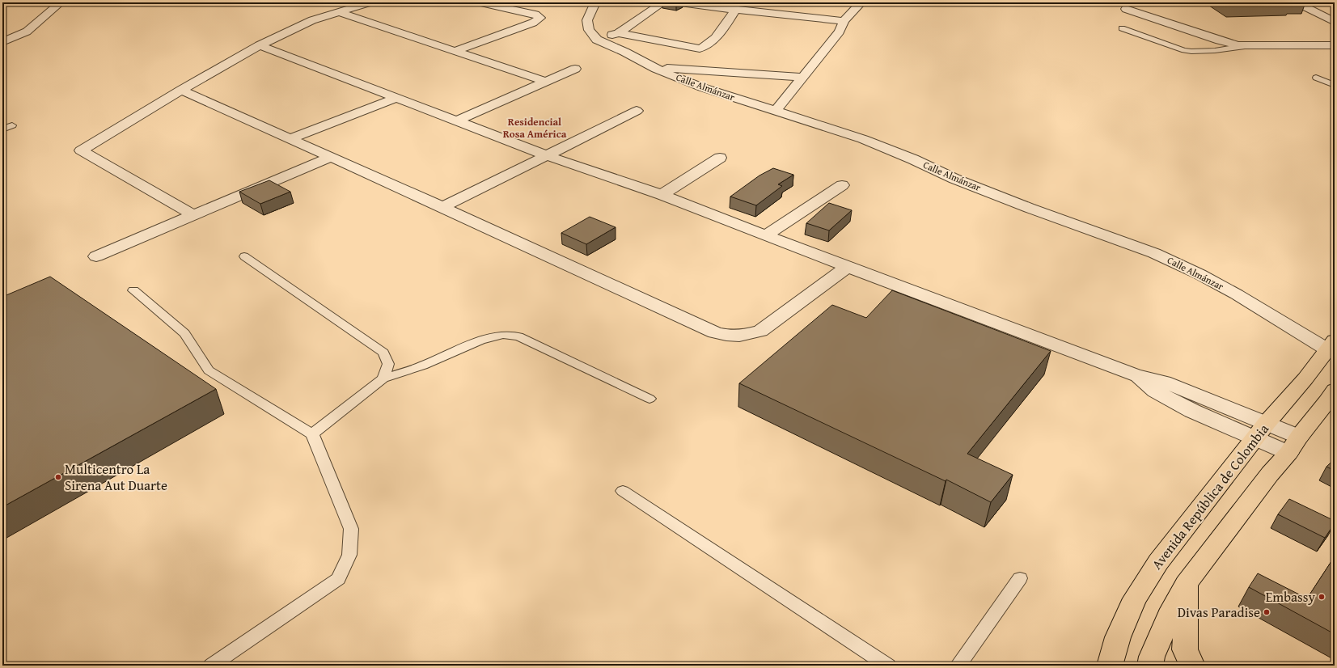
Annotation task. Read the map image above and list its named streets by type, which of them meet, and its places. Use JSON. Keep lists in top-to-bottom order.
{
  "streets": {
    "main road": ["Avenida República de Colombia"],
    "street": ["Calle Almánzar"]
  },
  "crossings": [
    ["Calle Almánzar", "Avenida República de Colombia"]
  ],
  "districts": ["Residencial Rosa América"],
  "places": ["Multicentro La Sirena Aut Duarte", "Embassy", "Divas Paradise"]
}
